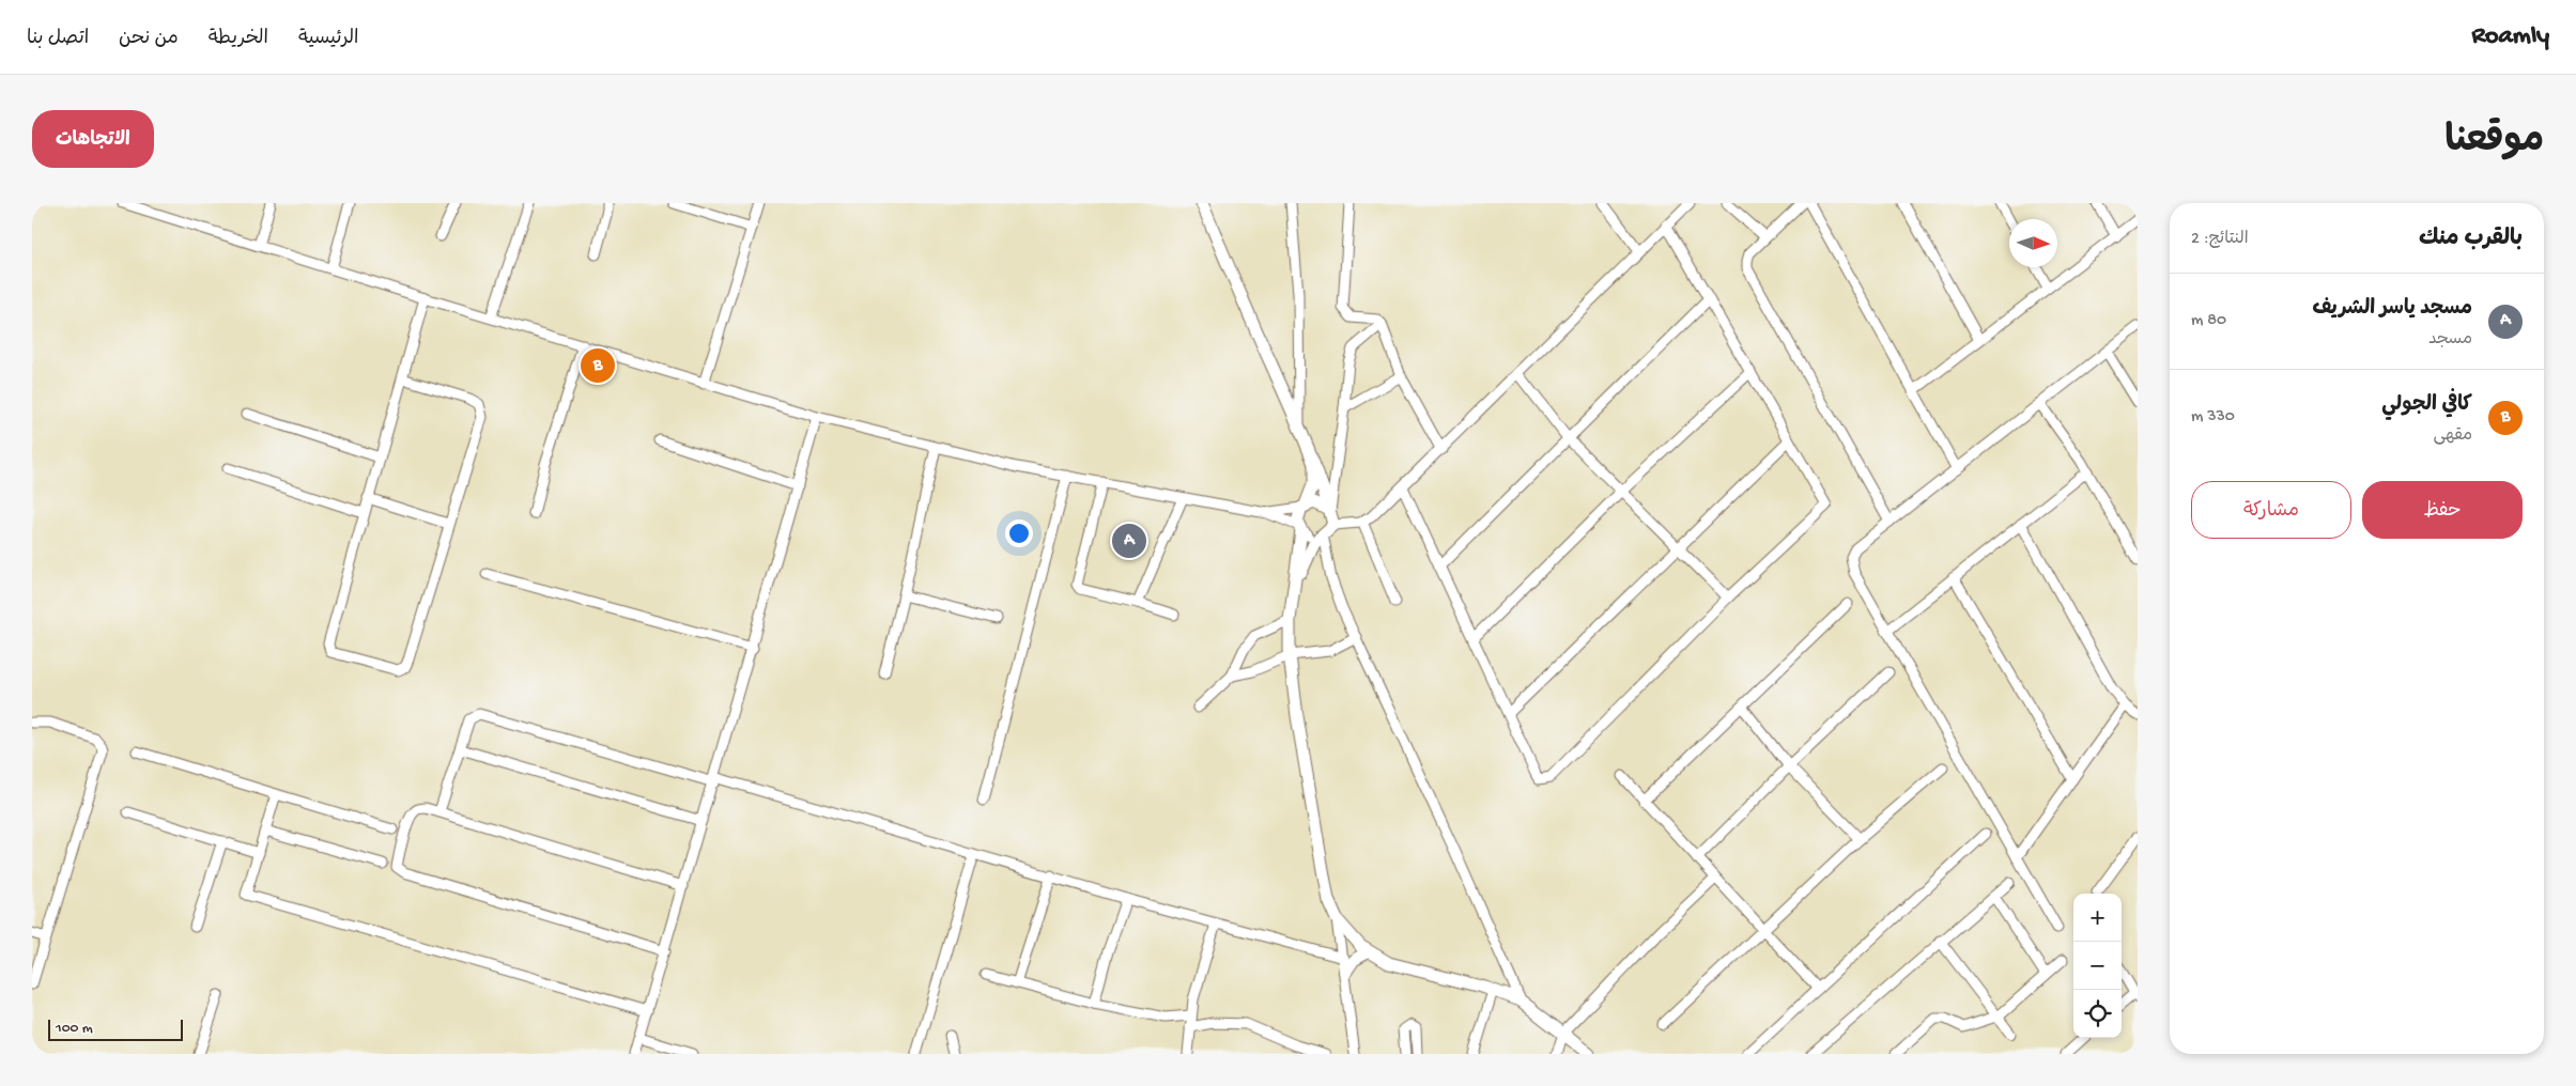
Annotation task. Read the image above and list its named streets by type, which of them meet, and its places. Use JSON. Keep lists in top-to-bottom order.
{
  "scale_bar": "100 m",
  "north": "right",
  "page": {
    "header": "Roamly",
    "nav": [
      "الرئيسية",
      "الخريطة",
      "من نحن",
      "اتصل بنا"
    ],
    "title": "موقعنا",
    "buttons": [
      "الاتجاهات",
      ["حفظ", "مشاركة"]
    ],
    "heading": ["بالقرب منك", "النتائج: 2"],
    "list": [
      {
        "mark": "A",
        "name": "مسجد ياسر الشريف",
        "note": "مسجد",
        "value": "80 m"
      },
      {
        "mark": "B",
        "name": "كافي الجولي",
        "note": "مقهى",
        "value": "330 m"
      }
    ],
    "pins": ["B", "A"],
    "map_buttons": ["+", "−"],
    "scale": "100 m"
  }
}
